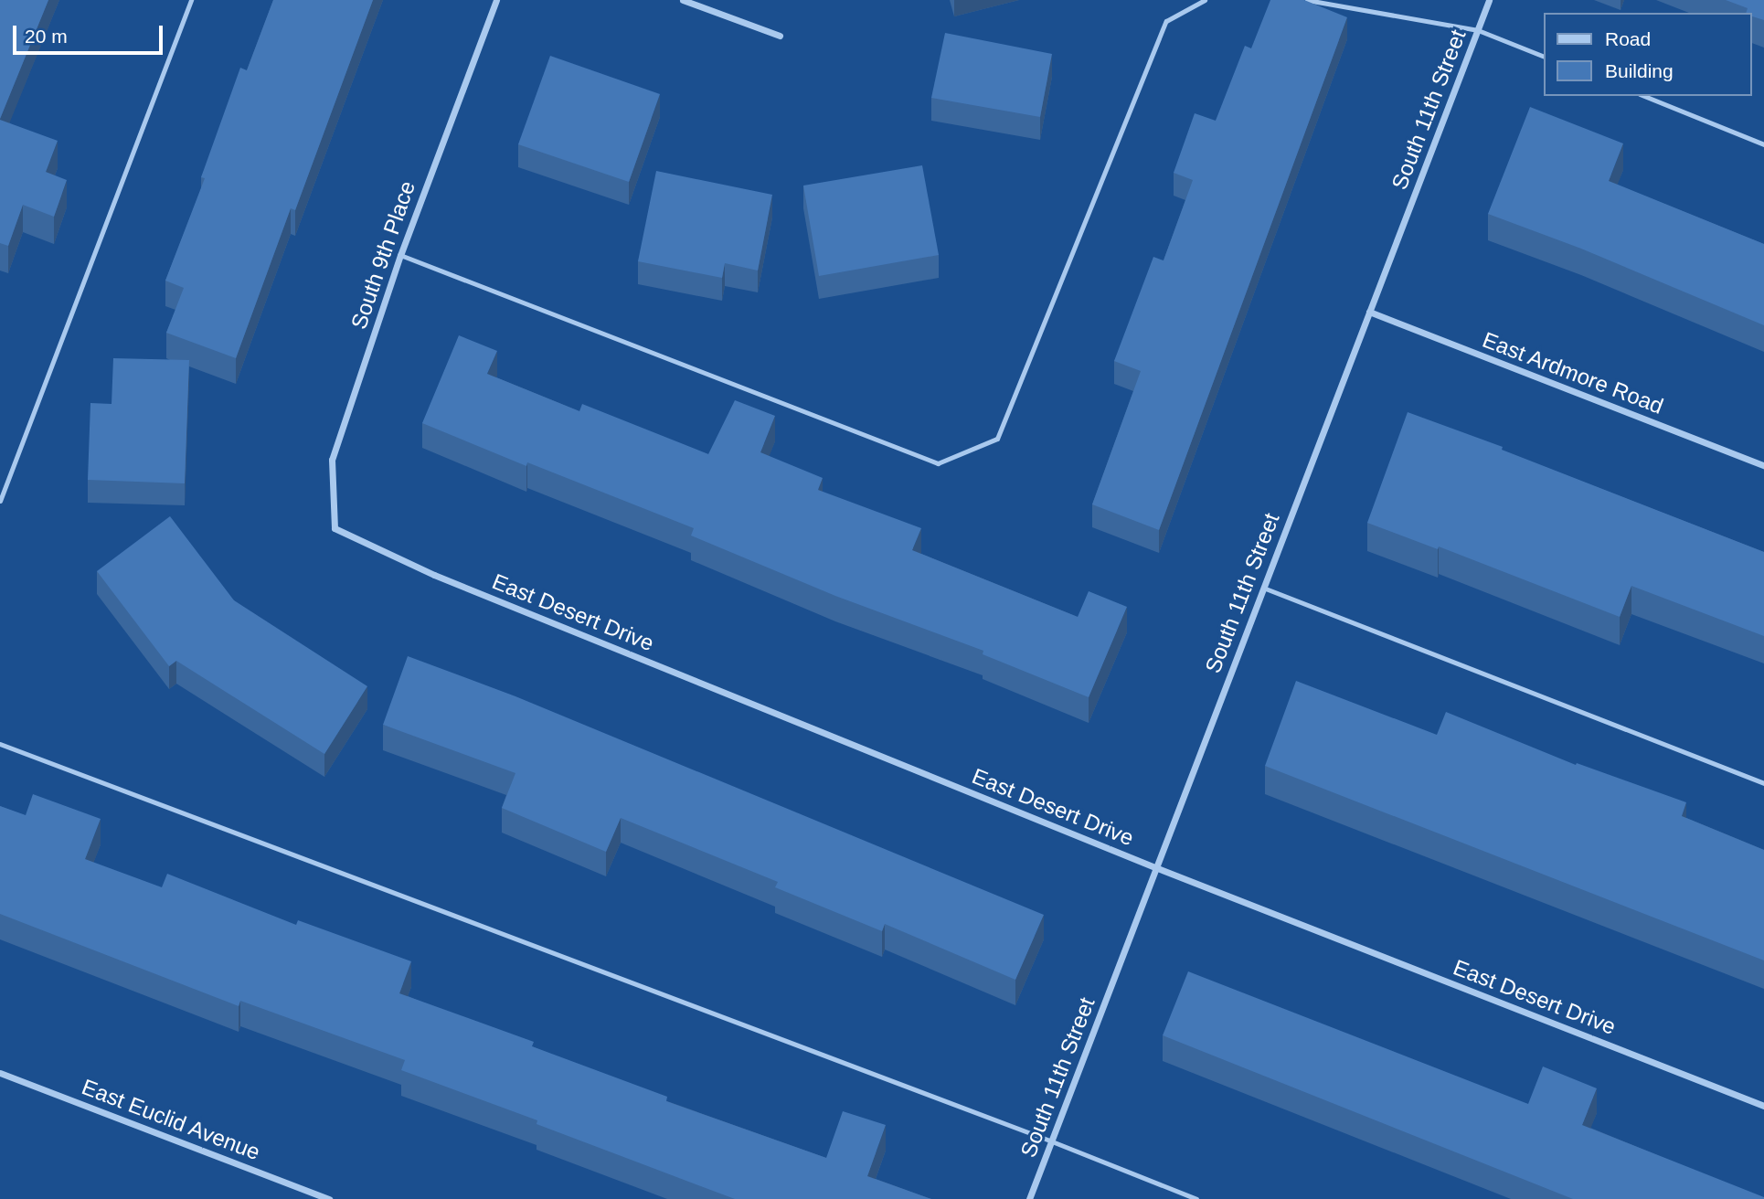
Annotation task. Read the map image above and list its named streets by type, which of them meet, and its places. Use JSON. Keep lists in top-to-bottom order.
{
  "streets": {
    "street": [
      "South 11th Street",
      "South 9th Place",
      "East Ardmore Road",
      "East Desert Drive",
      "East Euclid Avenue"
    ]
  },
  "crossings": [
    ["South 11th Street", "East Ardmore Road"],
    ["South 11th Street", "East Desert Drive"],
    ["South 9th Place", "East Desert Drive"]
  ],
  "legend": ["Road", "Building"],
  "scale_bar": "20 m"
}
